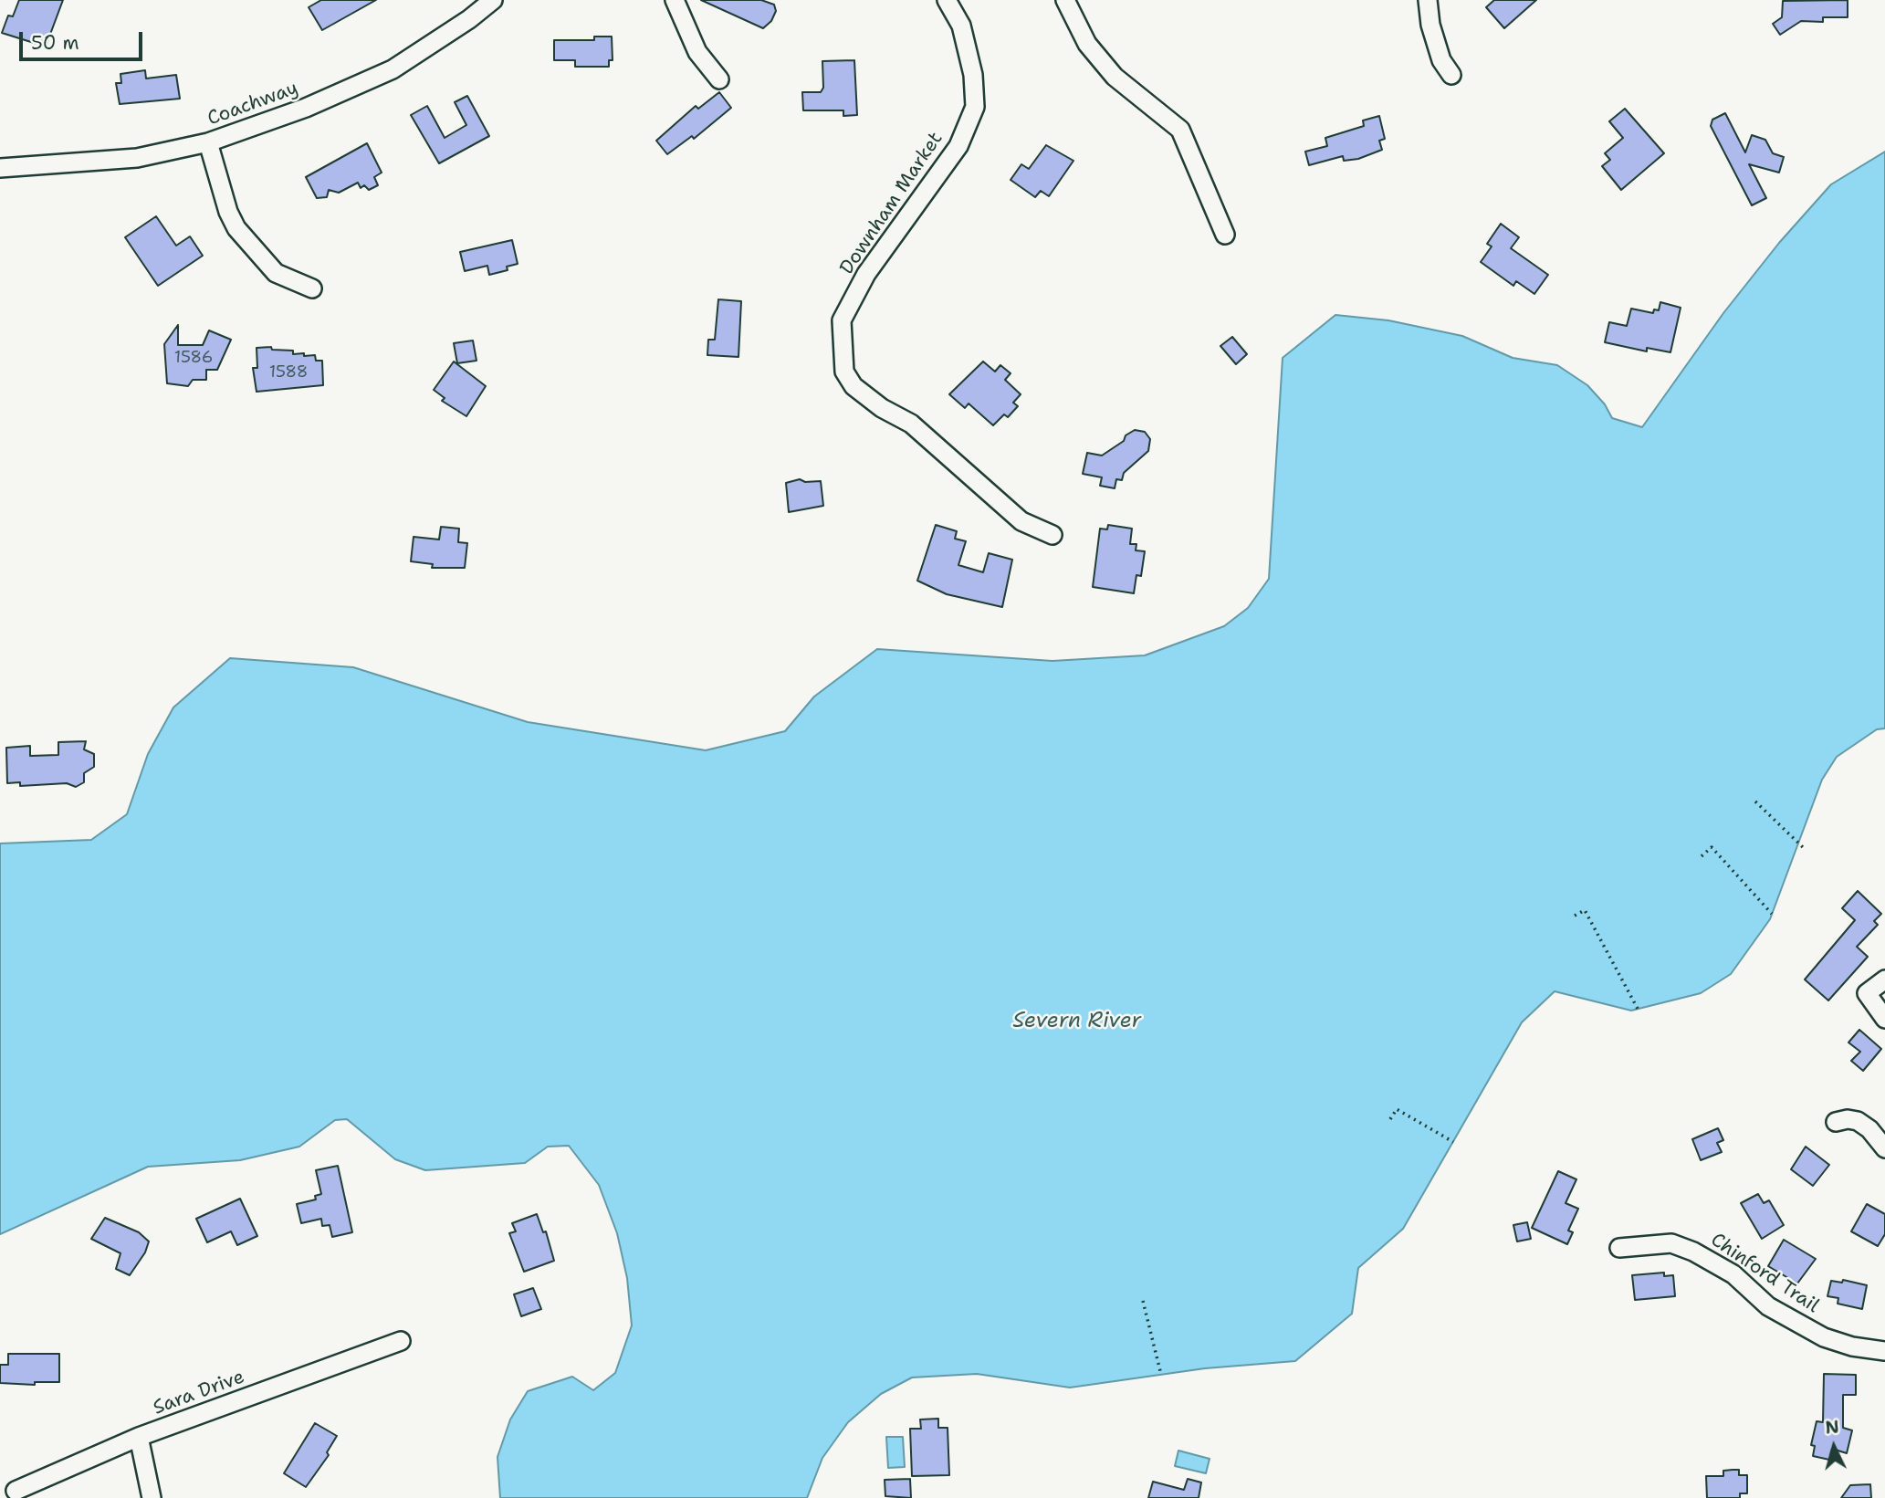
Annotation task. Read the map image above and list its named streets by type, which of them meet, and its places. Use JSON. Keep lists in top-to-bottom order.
{
  "streets": {
    "street": [
      "Coachway",
      "Downham Market",
      "Chinford Trail",
      "Sara Drive"
    ]
  },
  "water": ["Severn River"],
  "house_numbers": ["1586", "1588"],
  "scale_bar": "50 m",
  "north": "top"
}
